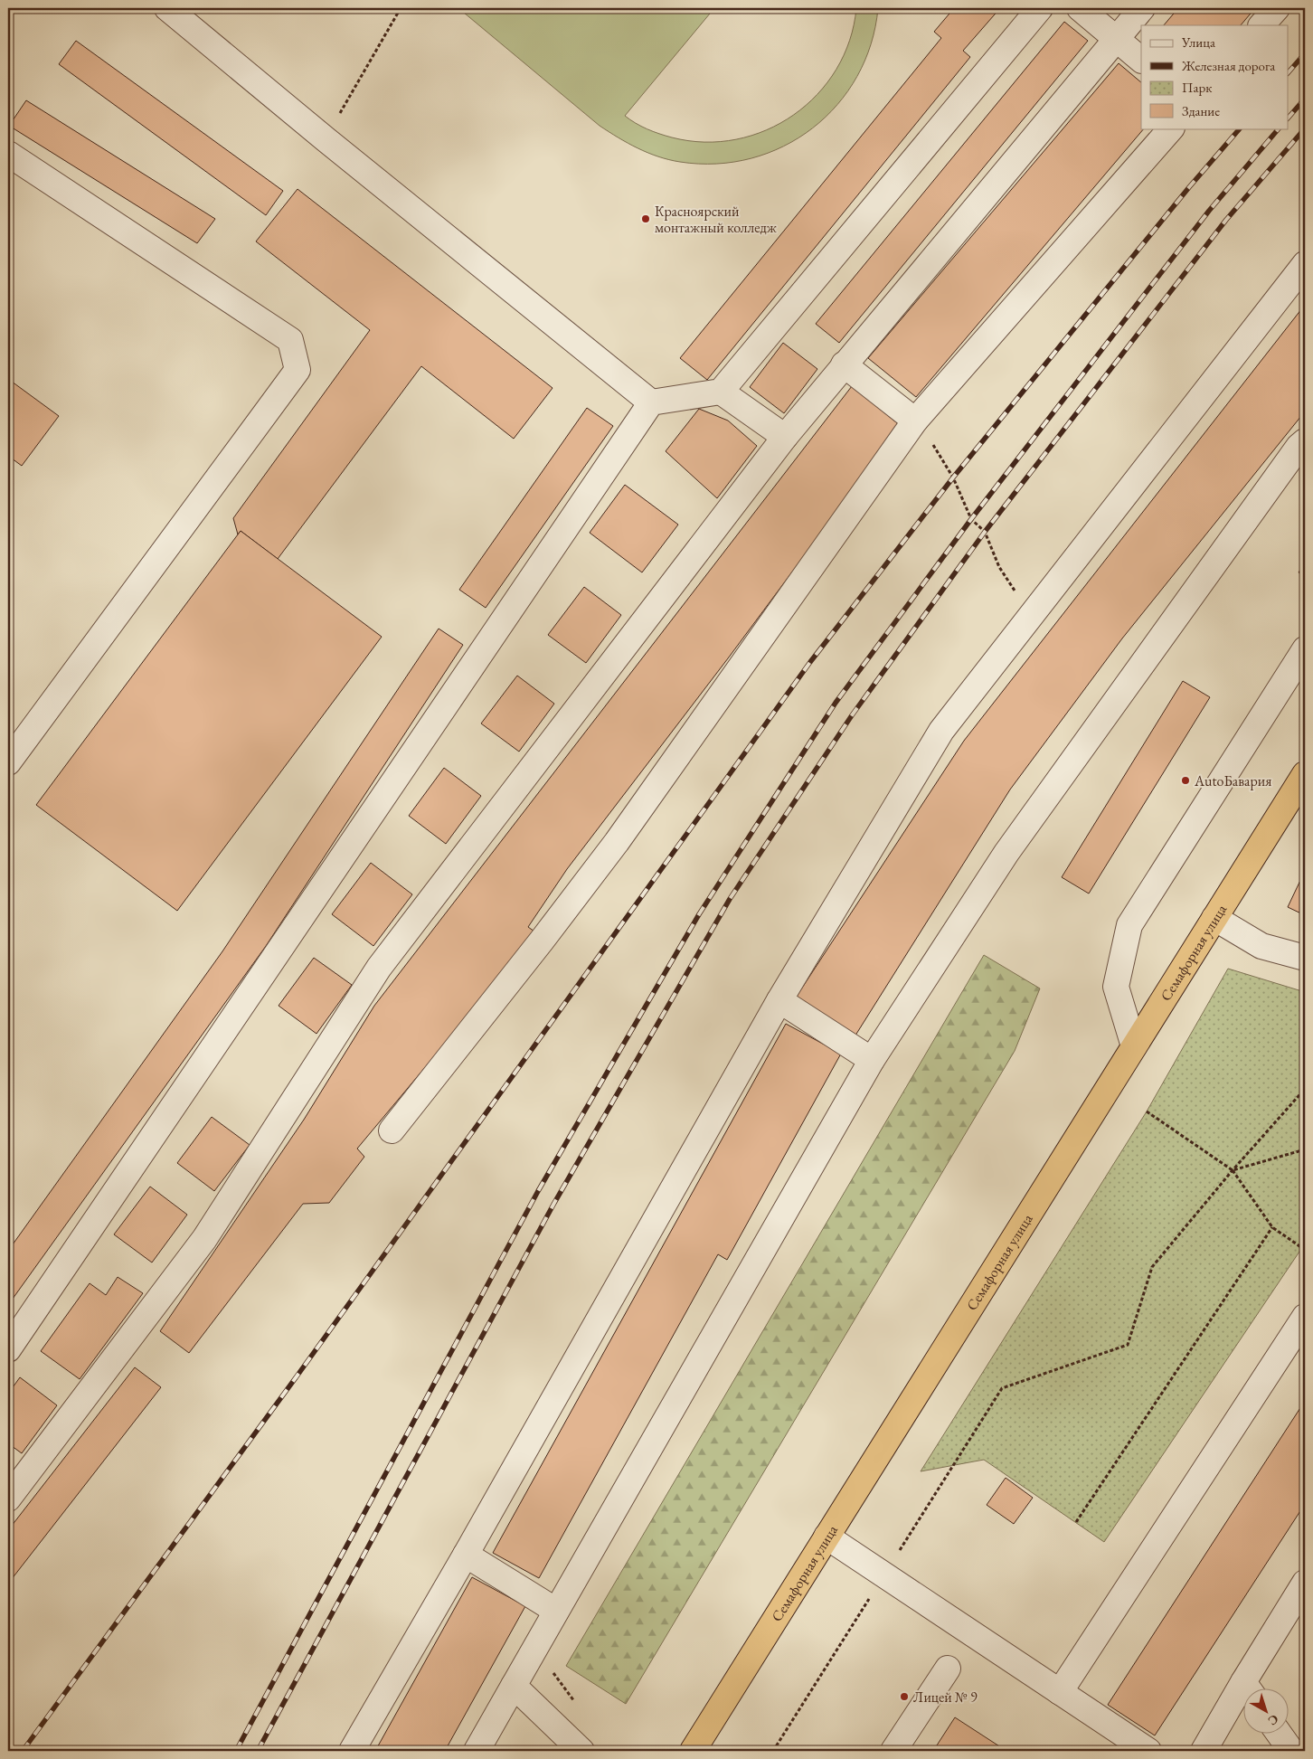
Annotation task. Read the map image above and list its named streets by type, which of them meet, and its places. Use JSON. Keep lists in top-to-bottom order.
{
  "streets": {
    "highway": ["Семафорная улица"]
  },
  "places": ["Красноярский монтажный колледж", "AutoБавария", "Лицей № 9"],
  "legend": [
    "Улица",
    "Железная дорога",
    "Парк",
    "Здание"
  ],
  "north": "bottom right"
}
